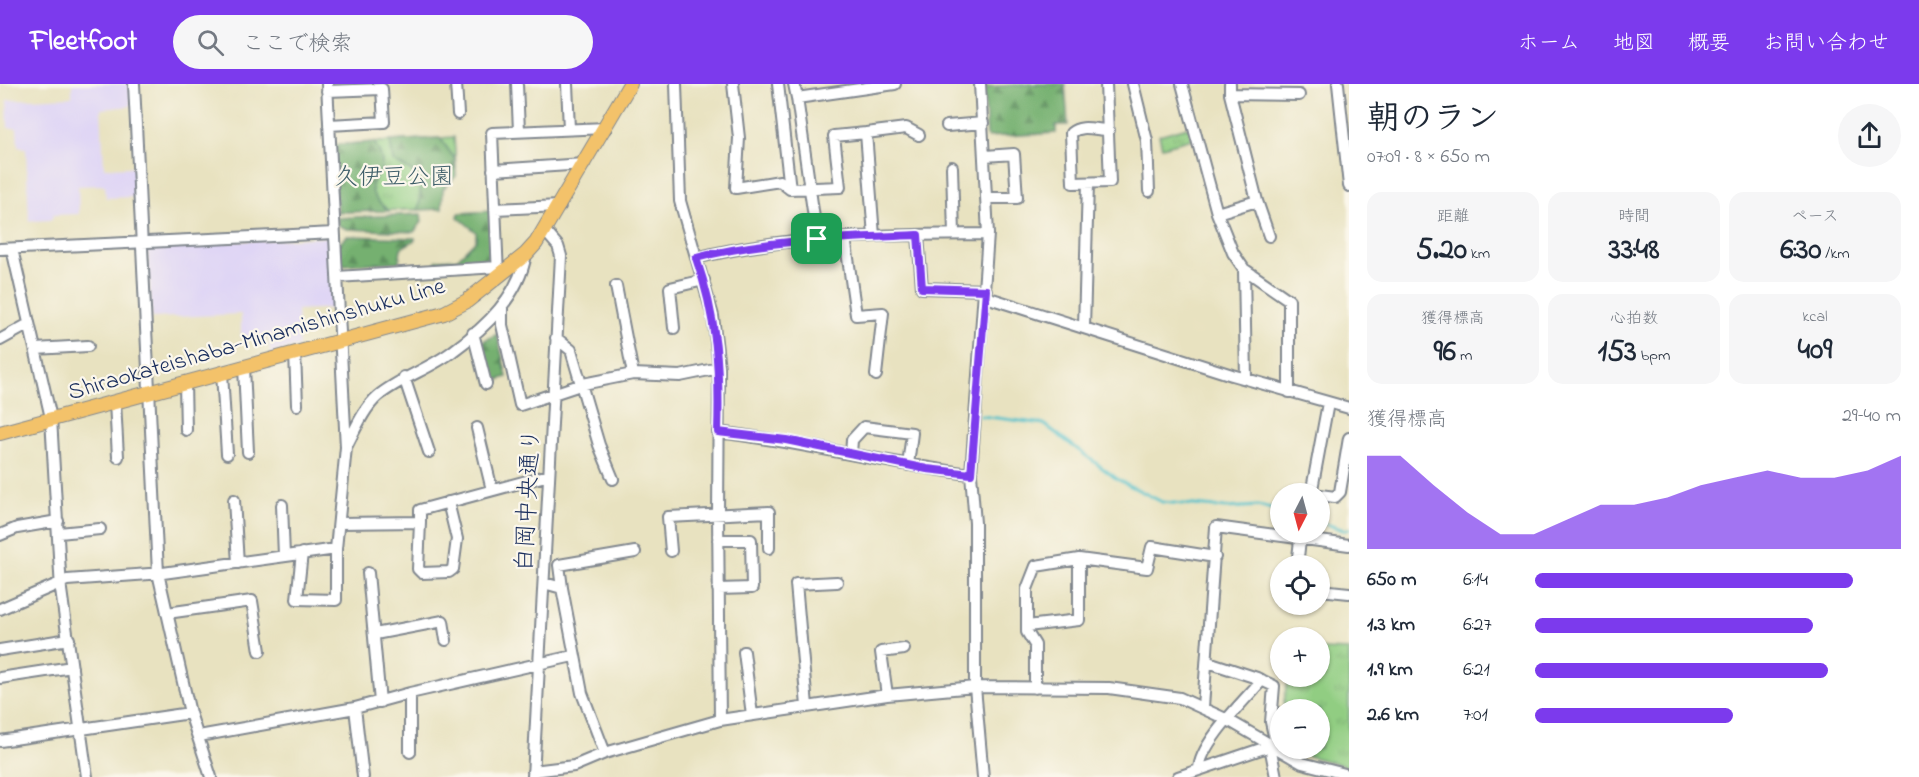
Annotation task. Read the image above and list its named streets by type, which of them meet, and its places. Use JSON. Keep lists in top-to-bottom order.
{
  "streets": {
    "main road": ["Shiraokateishaba-Minamishinshuku Line"],
    "street": ["白岡中央通り"]
  },
  "crossings": [
    ["Shiraokateishaba-Minamishinshuku Line", "白岡中央通り"]
  ],
  "parks": ["久伊豆公園"],
  "north": "bottom",
  "page": {
    "header": "Fleetfoot",
    "search": "ここで検索",
    "nav": [
      "ホーム",
      "地図",
      "概要",
      "お問い合わせ"
    ],
    "heading": ["朝のラン", "07:09 · 8 × 650 m"],
    "stats": [
      ["距離", "5.20 km"],
      ["時間", "33:48"],
      ["ペース", "6:30 /km"],
      ["獲得標高", "96 m"],
      ["心拍数", "153 bpm"],
      ["kcal", "409"]
    ],
    "chart": ["獲得標高", "29–40 m"],
    "map_buttons": ["+", "−"],
    "list": [
      {
        "name": "650 m",
        "note": "6:14"
      },
      {
        "name": "1.3 km",
        "note": "6:27"
      },
      {
        "name": "1.9 km",
        "note": "6:21"
      },
      {
        "name": "2.6 km",
        "note": "7:01"
      }
    ]
  }
}
